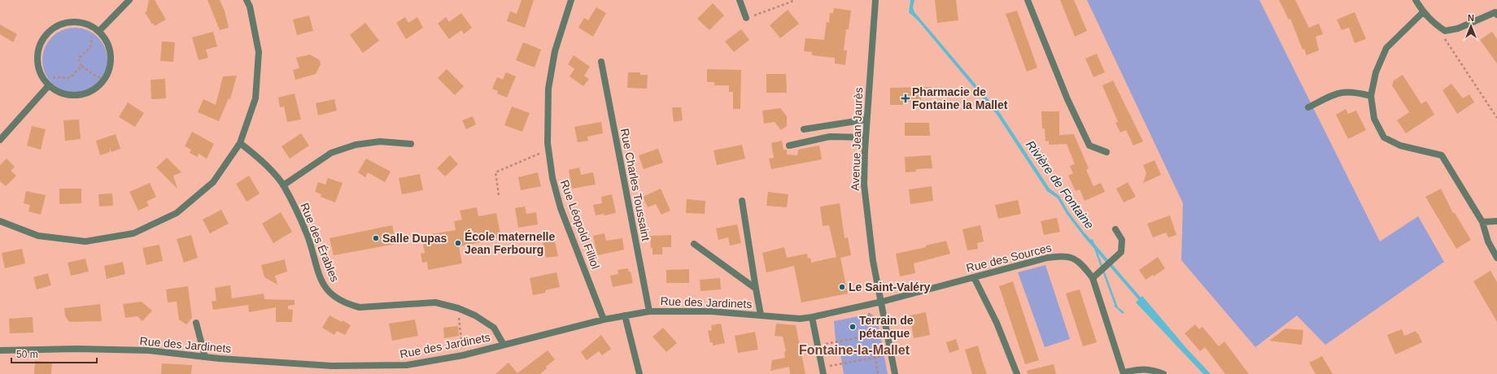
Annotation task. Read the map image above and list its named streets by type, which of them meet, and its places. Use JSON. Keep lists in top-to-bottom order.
{
  "streets": {
    "street": [
      "Avenue Jean Jaurès",
      "Rue Charles Toussaint",
      "Rue Léopold Filliol",
      "Rue des Érables",
      "Rue des Sources",
      "Rue des Jardinets"
    ]
  },
  "crossings": [
    ["Avenue Jean Jaurès", "Rue des Sources"],
    ["Rue Charles Toussaint", "Rue des Jardinets"],
    ["Rue Léopold Filliol", "Rue des Jardinets"],
    ["Rue des Érables", "Rue des Jardinets"],
    ["Rue des Sources", "Rue des Jardinets"]
  ],
  "districts": ["Fontaine-la-Mallet"],
  "water": ["Rivière de Fontaine"],
  "places": {
    "health": ["Pharmacie de Fontaine la Mallet"],
    "other": [
      "Salle Dupas",
      "École maternelle Jean Ferbourg",
      "Le Saint-Valéry",
      "Terrain de pétanque"
    ]
  },
  "scale_bar": "50 m",
  "north": "top"
}
